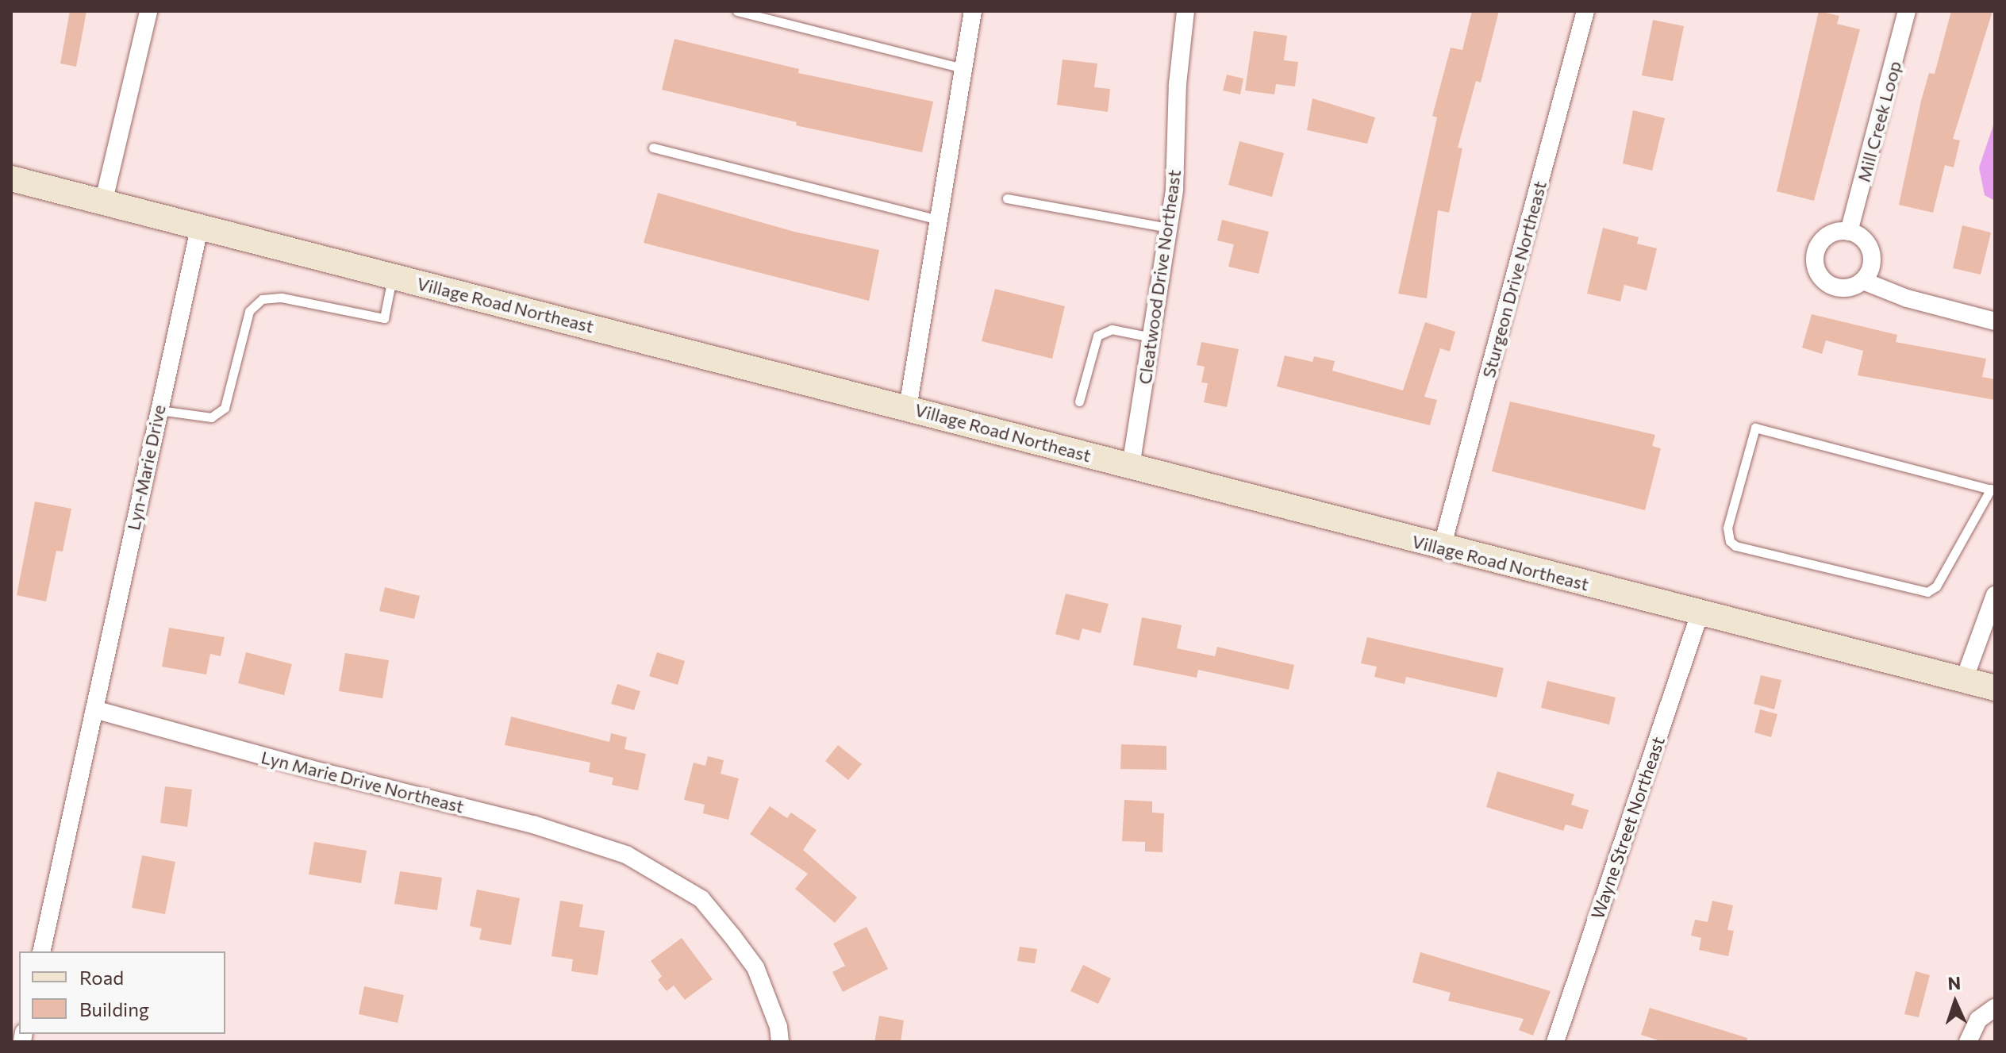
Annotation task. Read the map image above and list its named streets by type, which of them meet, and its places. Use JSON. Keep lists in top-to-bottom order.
{
  "streets": {
    "main road": ["Village Road Northeast"],
    "street": [
      "Mill Creek Loop",
      "Cleatwood Drive Northeast",
      "Sturgeon Drive Northeast",
      "Lyn-Marie Drive",
      "Lyn Marie Drive Northeast",
      "Wayne Street Northeast"
    ]
  },
  "crossings": [
    ["Cleatwood Drive Northeast", "Village Road Northeast"],
    ["Sturgeon Drive Northeast", "Village Road Northeast"],
    ["Village Road Northeast", "Lyn-Marie Drive"],
    ["Village Road Northeast", "Wayne Street Northeast"],
    ["Lyn-Marie Drive", "Lyn Marie Drive Northeast"]
  ],
  "legend": ["Road", "Building"],
  "north": "top"
}
